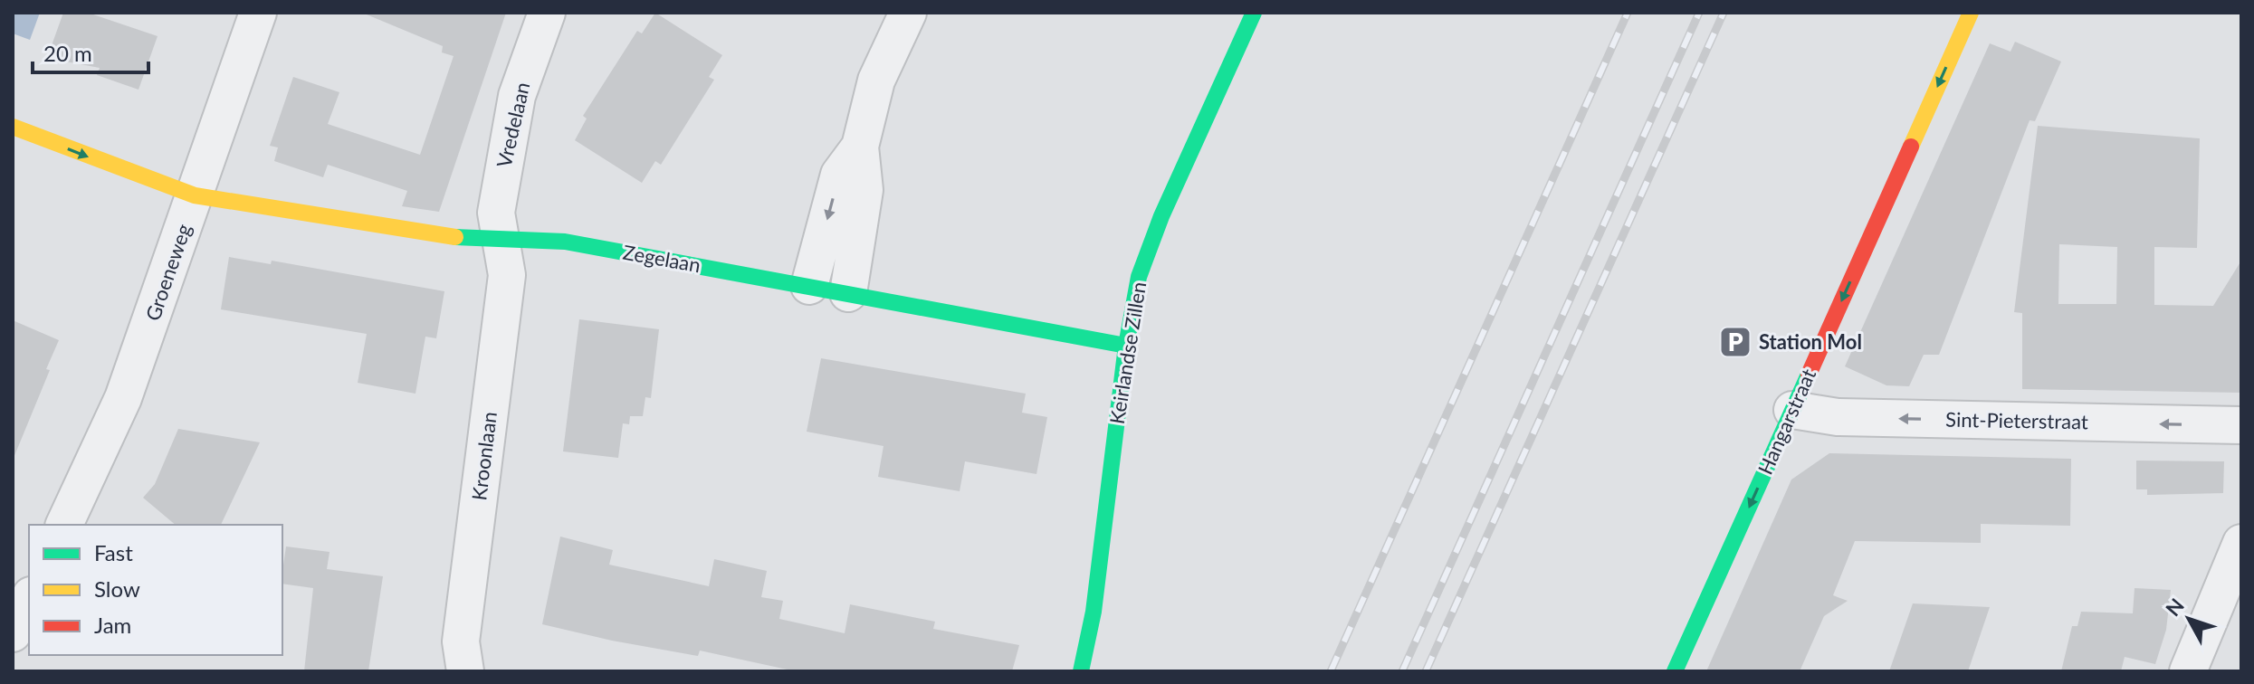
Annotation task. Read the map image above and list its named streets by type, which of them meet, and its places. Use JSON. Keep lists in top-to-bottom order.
{
  "streets": {
    "street": [
      "Vredelaan",
      "Zegelaan",
      "Groeneweg",
      "Keirlandse Zillen",
      "Sint-Pieterstraat",
      "Hangarstraat",
      "Kroonlaan"
    ]
  },
  "crossings": [
    ["Vredelaan", "Zegelaan"],
    ["Vredelaan", "Kroonlaan"],
    ["Zegelaan", "Groeneweg"],
    ["Zegelaan", "Keirlandse Zillen"],
    ["Zegelaan", "Kroonlaan"],
    ["Sint-Pieterstraat", "Hangarstraat"]
  ],
  "one_way": ["Sint-Pieterstraat", "Hangarstraat"],
  "places": {
    "parking": ["Station Mol"]
  },
  "legend": ["Fast", "Slow", "Jam"],
  "scale_bar": "20 m",
  "north": "top left"
}
